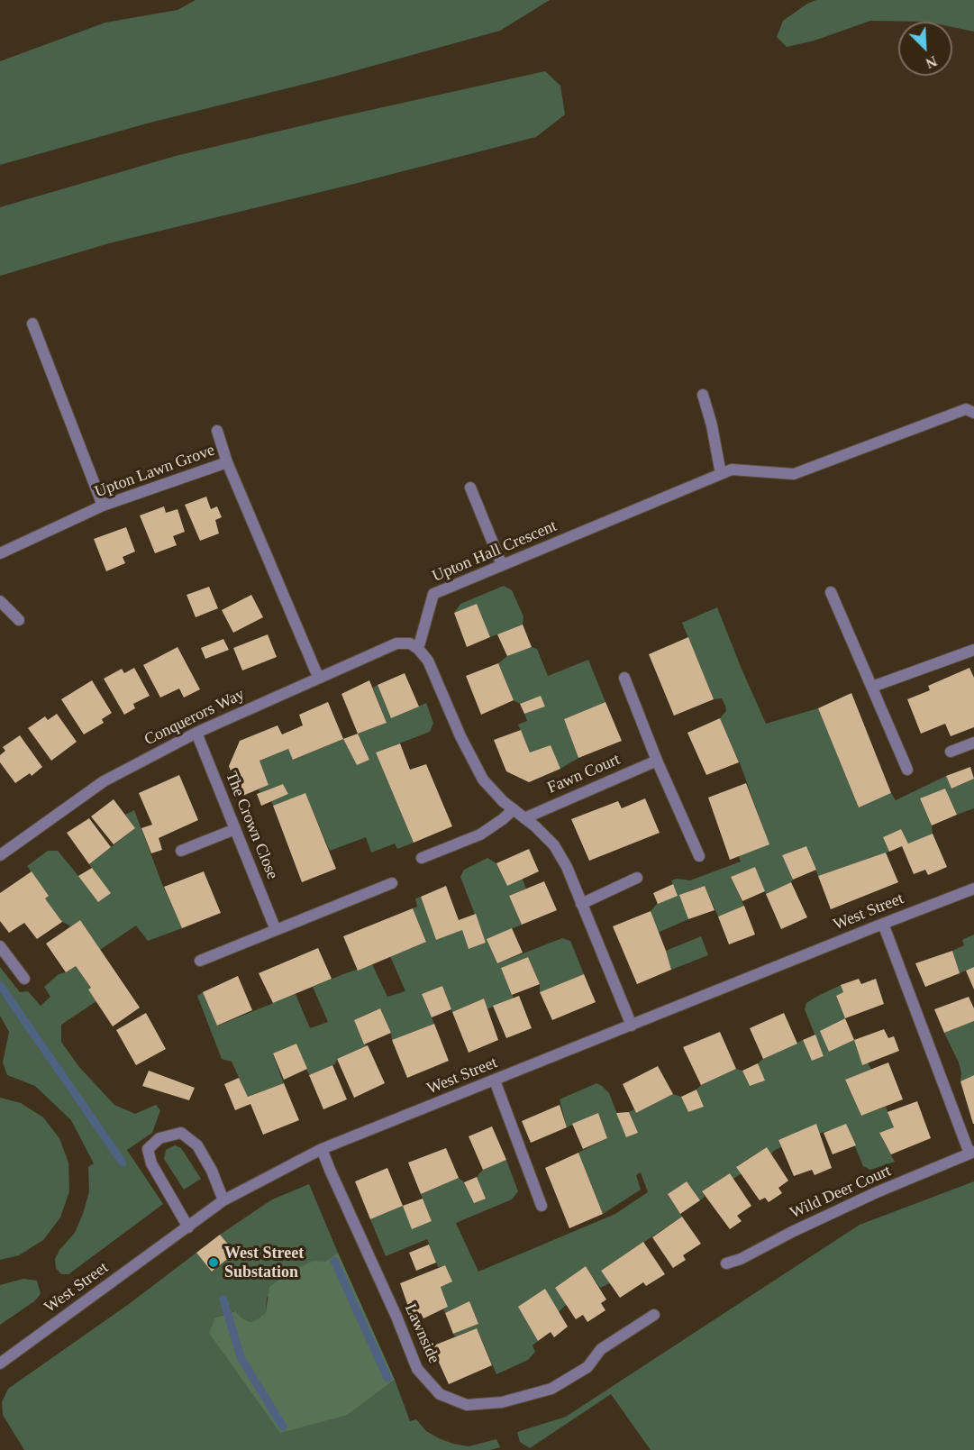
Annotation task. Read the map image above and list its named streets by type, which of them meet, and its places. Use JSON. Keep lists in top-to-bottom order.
{
  "streets": {
    "street": [
      "Upton Lawn Grove",
      "Upton Hall Crescent",
      "Conquerors Way",
      "Fawn Court",
      "The Crown Close",
      "West Street",
      "Wild Deer Court",
      "Lawnside"
    ]
  },
  "crossings": [
    ["Upton Lawn Grove", "Conquerors Way"],
    ["Upton Hall Crescent", "Conquerors Way"],
    ["Conquerors Way", "The Crown Close"],
    ["West Street", "Wild Deer Court"],
    ["West Street", "Lawnside"]
  ],
  "places": ["West Street Substation"],
  "north": "bottom right"
}
